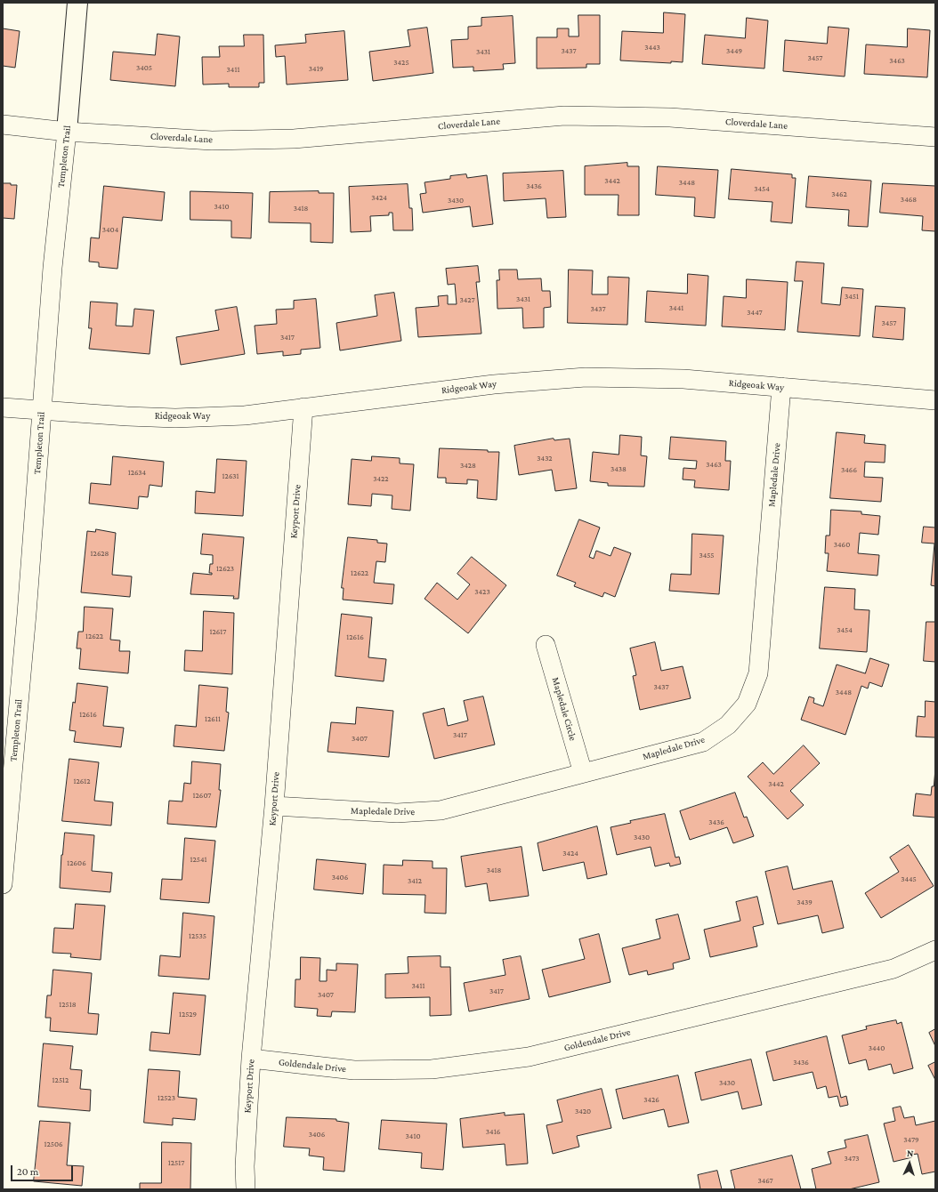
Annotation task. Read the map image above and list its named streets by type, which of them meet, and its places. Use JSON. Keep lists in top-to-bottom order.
{
  "streets": {
    "street": [
      "Cloverdale Lane",
      "Templeton Trail",
      "Ridgeoak Way",
      "Mapledale Drive",
      "Keyport Drive",
      "Mapledale Circle",
      "Goldendale Drive"
    ]
  },
  "crossings": [
    ["Cloverdale Lane", "Templeton Trail"],
    ["Templeton Trail", "Ridgeoak Way"],
    ["Ridgeoak Way", "Mapledale Drive"],
    ["Ridgeoak Way", "Keyport Drive"],
    ["Mapledale Drive", "Keyport Drive"],
    ["Mapledale Drive", "Mapledale Circle"],
    ["Keyport Drive", "Goldendale Drive"]
  ],
  "house_numbers": [
    "3443",
    "3437",
    "3449",
    "3431",
    "3457",
    "3463",
    "3425",
    "3405",
    "3419",
    "3411",
    "3442",
    "3448",
    "3436",
    "3454",
    "3462",
    "3424",
    "3468",
    "3430",
    "3410",
    "3418",
    "3404",
    "3451",
    "3431",
    "3427",
    "3441",
    "3437",
    "3447",
    "3457",
    "3417",
    "3432",
    "3463",
    "3428",
    "3438",
    "3466",
    "12634",
    "12631",
    "3422",
    "3460",
    "12628",
    "3455",
    "12623",
    "12622",
    "3423",
    "3454",
    "12617",
    "12622",
    "12616",
    "3437",
    "3448",
    "12616",
    "12611",
    "3417",
    "3407",
    "12612",
    "3442",
    "12607",
    "3436",
    "3430",
    "3424",
    "12541",
    "12606",
    "3418",
    "3406",
    "3445",
    "3412",
    "3439",
    "12535",
    "3411",
    "3417",
    "3407",
    "12518",
    "12529",
    "3440",
    "3436",
    "12512",
    "3430",
    "12523",
    "3426",
    "3420",
    "3416",
    "3406",
    "3410",
    "3479",
    "12506",
    "3473",
    "12517",
    "3467"
  ],
  "scale_bar": "20 m",
  "north": "top"
}
